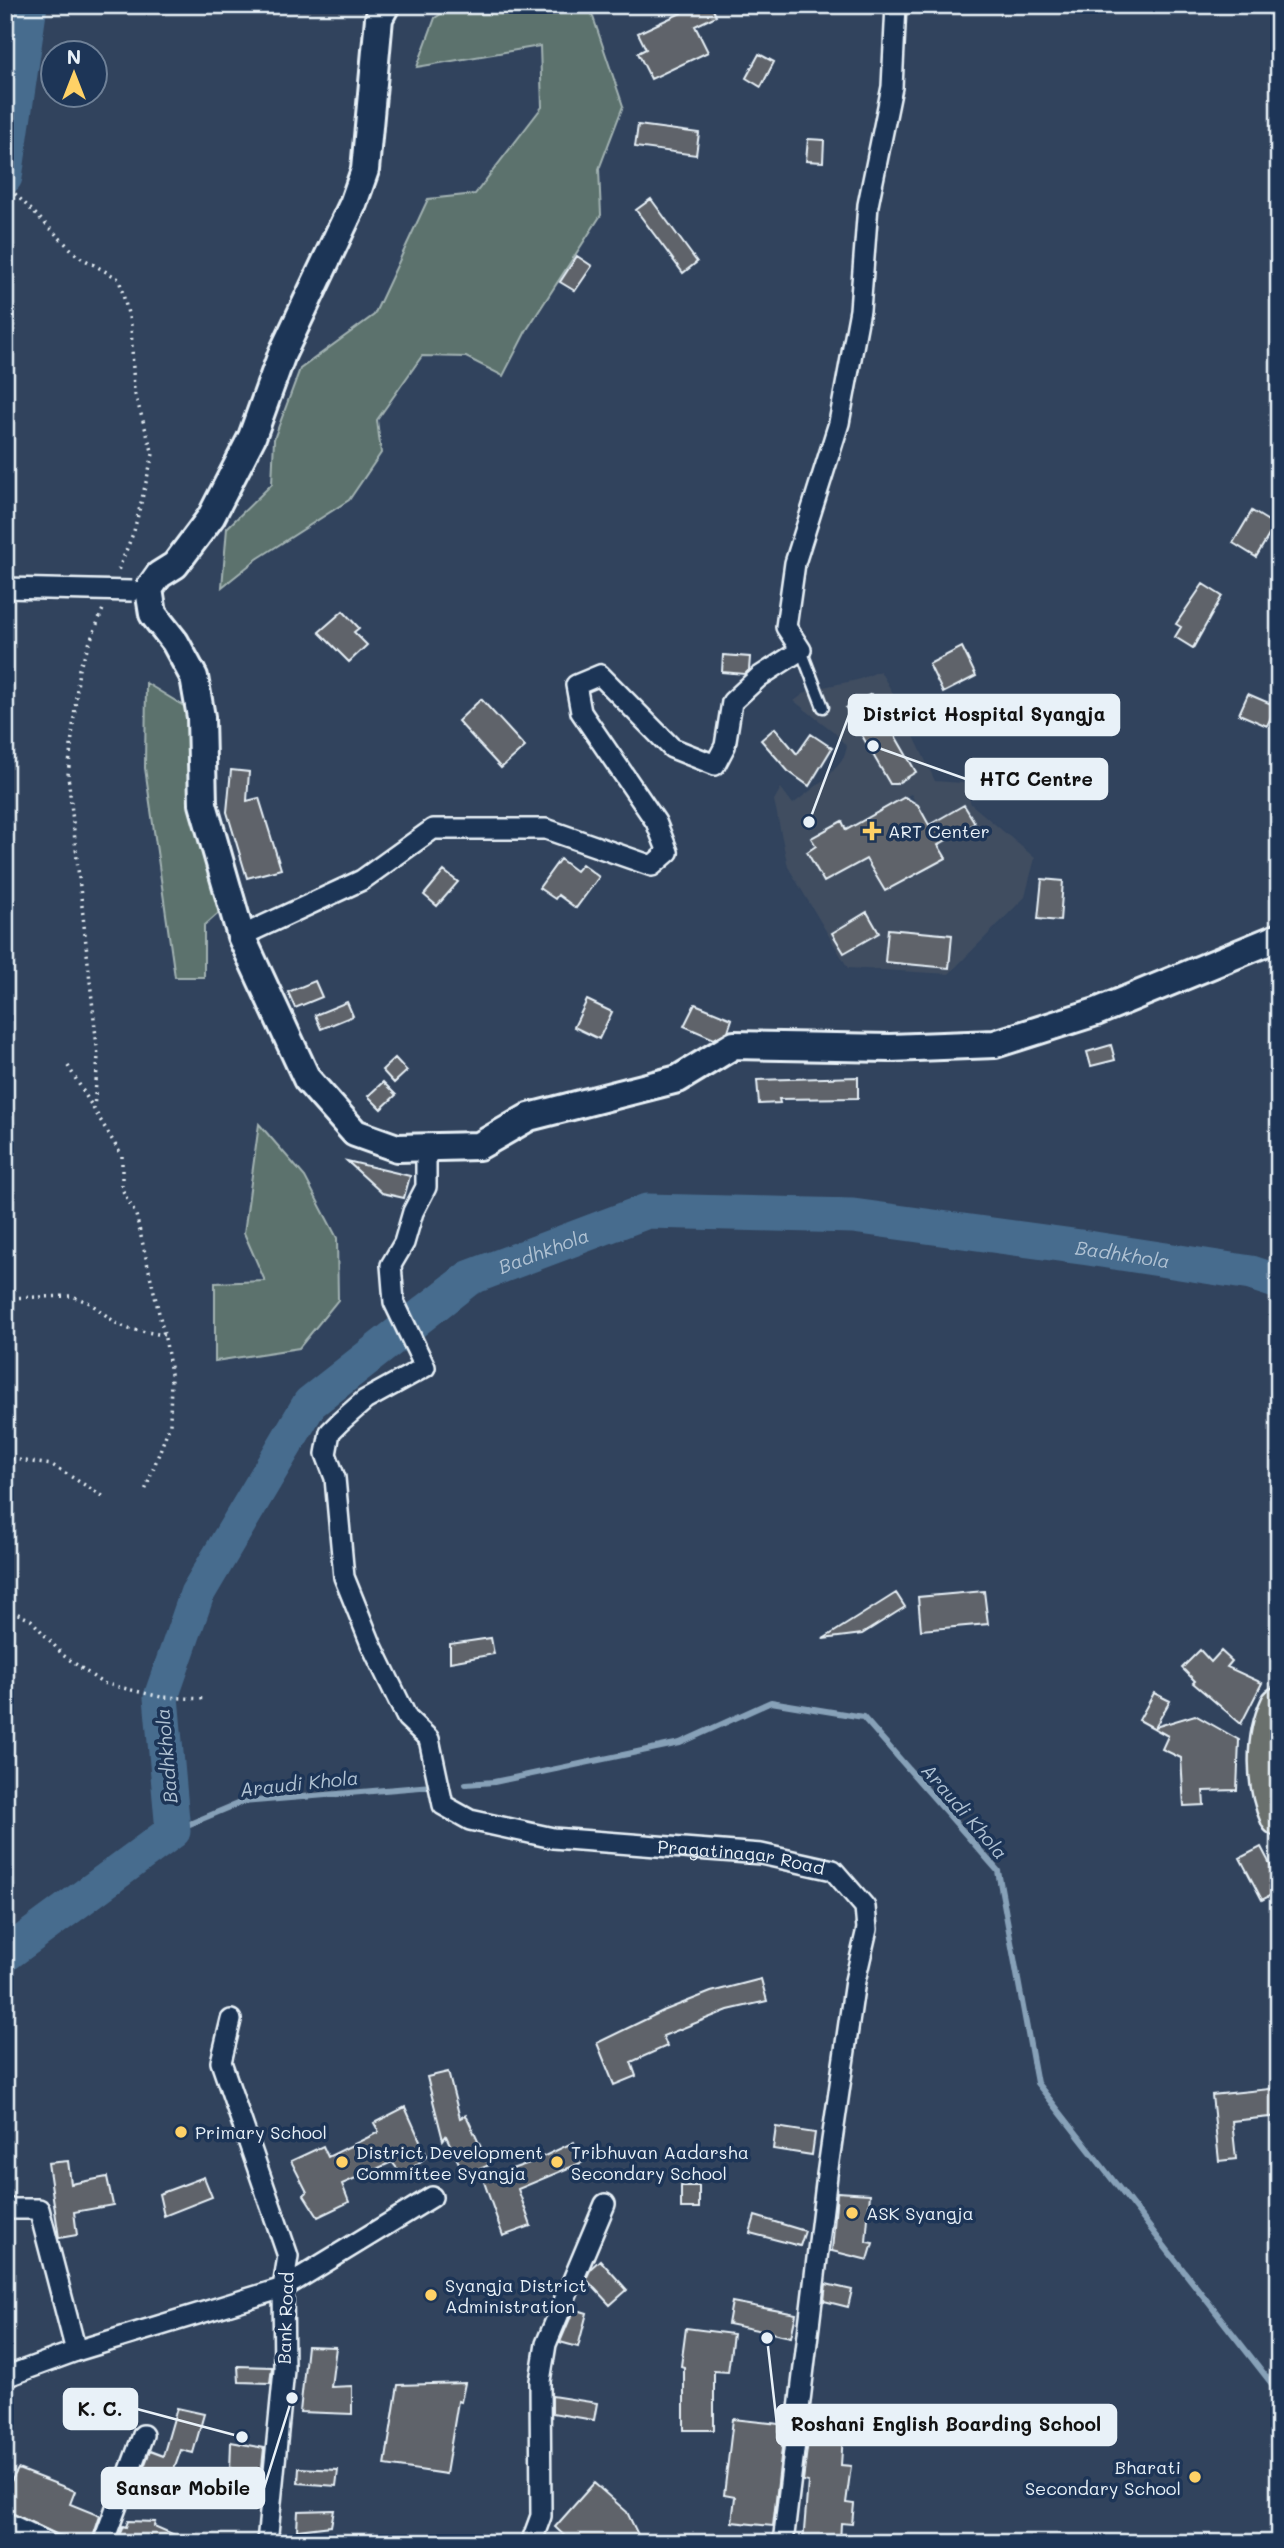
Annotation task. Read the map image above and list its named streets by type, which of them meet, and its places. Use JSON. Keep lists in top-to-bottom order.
{
  "streets": {
    "street": ["Pragatinagar Road", "Bank Road"]
  },
  "water": ["Badhkhola", "Araudi Khola"],
  "places": {
    "other": [
      "HTC Centre",
      "District Hospital Syangja",
      "Primary School",
      "District Development Committee Syangja",
      "Tribhuvan Aadarsha Secondary School",
      "ASK Syangja",
      "Syangja District Administration",
      "Roshani English Boarding School",
      "Sansar Mobile",
      "K. C.",
      "Bharati Secondary School"
    ],
    "health": ["ART Center"]
  },
  "north": "top"
}
